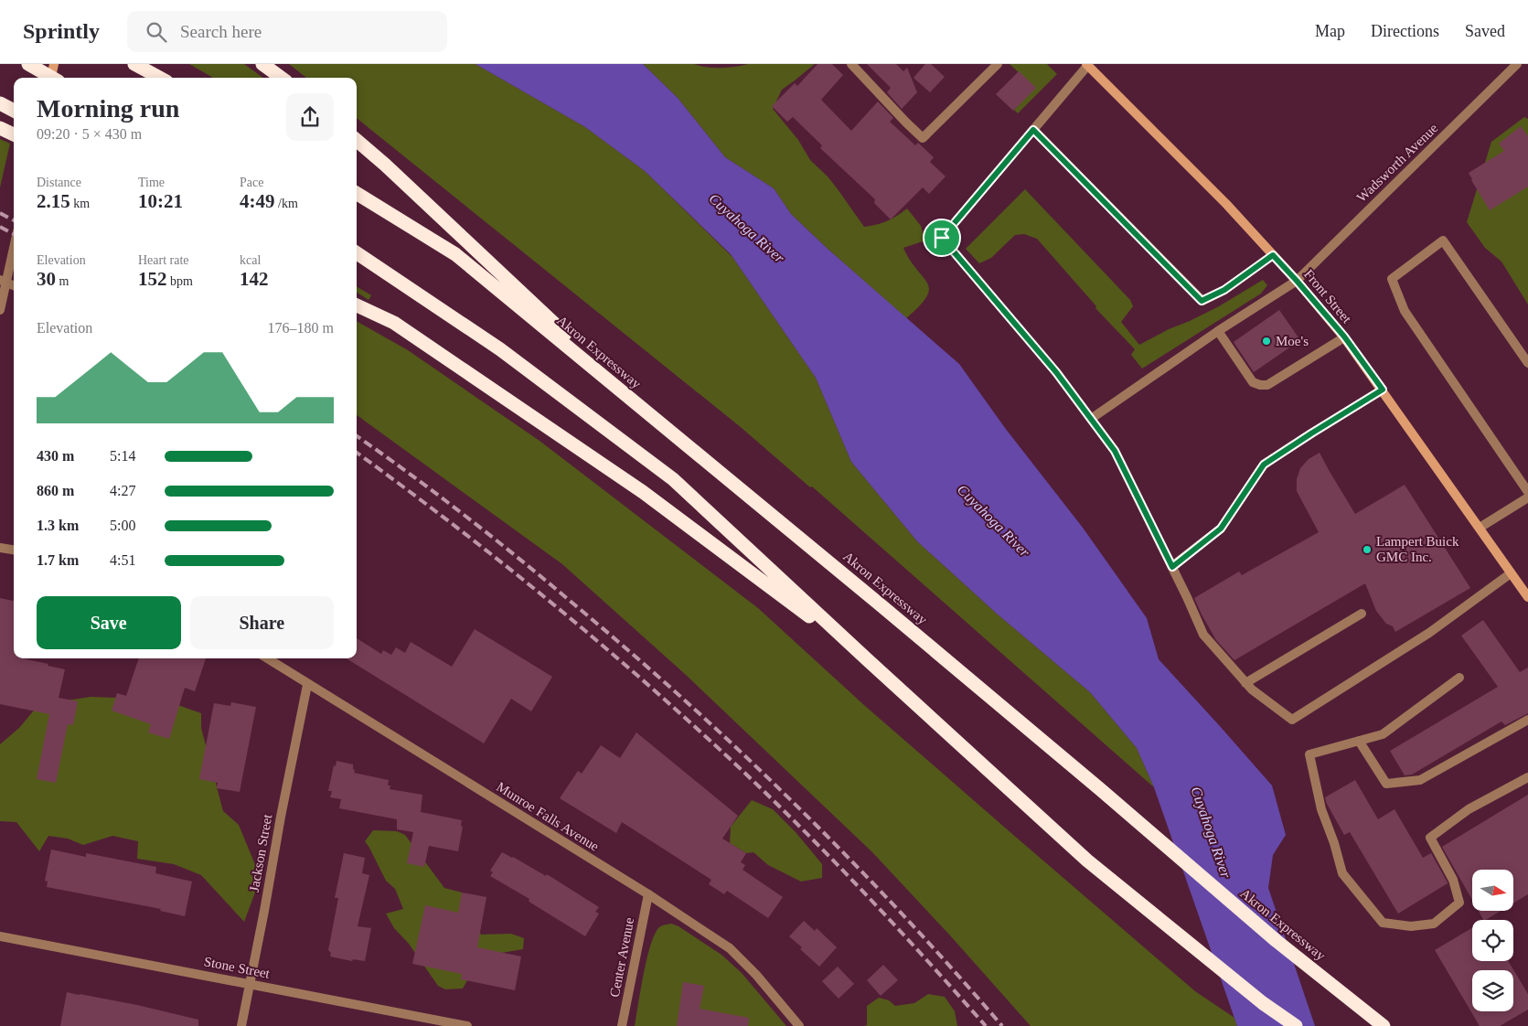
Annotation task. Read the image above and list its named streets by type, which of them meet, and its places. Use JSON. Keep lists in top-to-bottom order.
{
  "streets": {
    "highway": ["Akron Expressway"],
    "main road": ["Front Street"],
    "street": [
      "Wadsworth Avenue",
      "Munroe Falls Avenue",
      "Jackson Street",
      "Center Avenue",
      "Stone Street"
    ]
  },
  "crossings": [
    ["Wadsworth Avenue", "Front Street"],
    ["Munroe Falls Avenue", "Jackson Street"],
    ["Munroe Falls Avenue", "Center Avenue"],
    ["Jackson Street", "Stone Street"]
  ],
  "water": ["Cuyahoga River"],
  "places": ["Moe's", "Lampert Buick GMC Inc."],
  "north": "right",
  "page": {
    "header": "Sprintly",
    "search": "Search here",
    "nav": ["Map", "Directions", "Saved"],
    "heading": ["Morning run", "09:20 · 5 × 430 m"],
    "stats": [
      ["Distance", "2.15 km"],
      ["Time", "10:21"],
      ["Pace", "4:49 /km"],
      ["Elevation", "30 m"],
      ["Heart rate", "152 bpm"],
      ["kcal", "142"]
    ],
    "chart": ["Elevation", "176–180 m"],
    "list": [
      {
        "name": "430 m",
        "note": "5:14"
      },
      {
        "name": "860 m",
        "note": "4:27"
      },
      {
        "name": "1.3 km",
        "note": "5:00"
      },
      {
        "name": "1.7 km",
        "note": "4:51"
      }
    ],
    "buttons": ["Save", "Share"]
  }
}
